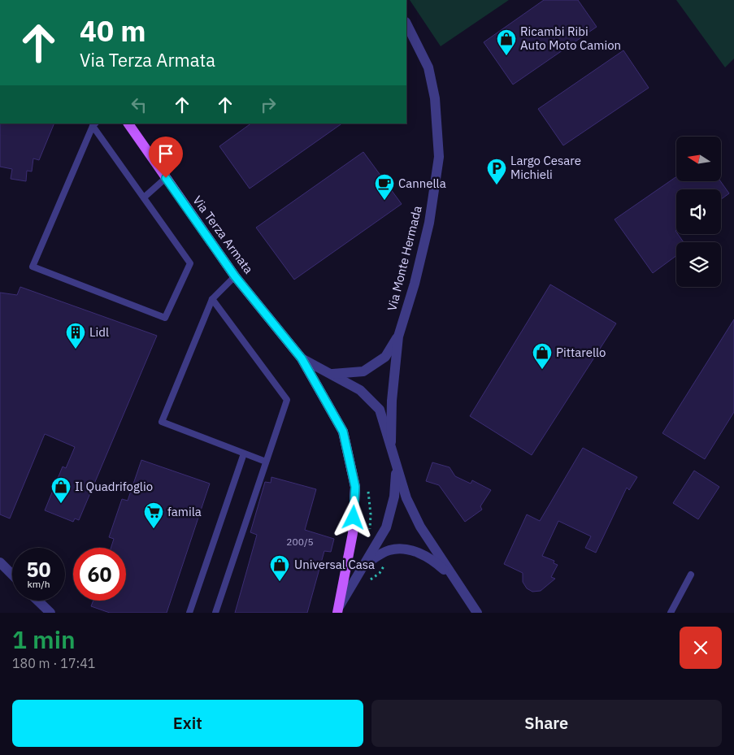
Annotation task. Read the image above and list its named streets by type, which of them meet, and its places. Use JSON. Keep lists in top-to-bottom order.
{
  "streets": {
    "main road": ["Via Terza Armata"],
    "street": ["Via Monte Hermada"]
  },
  "crossings": [
    ["Via Terza Armata", "Via Monte Hermada"]
  ],
  "places": {
    "shop": [
      "Ricambi Ribi Auto Moto Camion",
      "Pittarello",
      "Il Quadrifoglio",
      "Universal Casa"
    ],
    "parking": ["Largo Cesare Michieli"],
    "cafe": ["Cannella"],
    "building": ["Lidl"],
    "supermarket": ["famila"]
  },
  "house_numbers": ["200/5"],
  "north": "left",
  "page": {
    "turn": ["40 m", "Via Terza Armata"],
    "speed": "50 km/h",
    "limit": "60",
    "heading": ["1 min", "180 m · 17:41"],
    "buttons": ["Exit", "Share"]
  }
}
